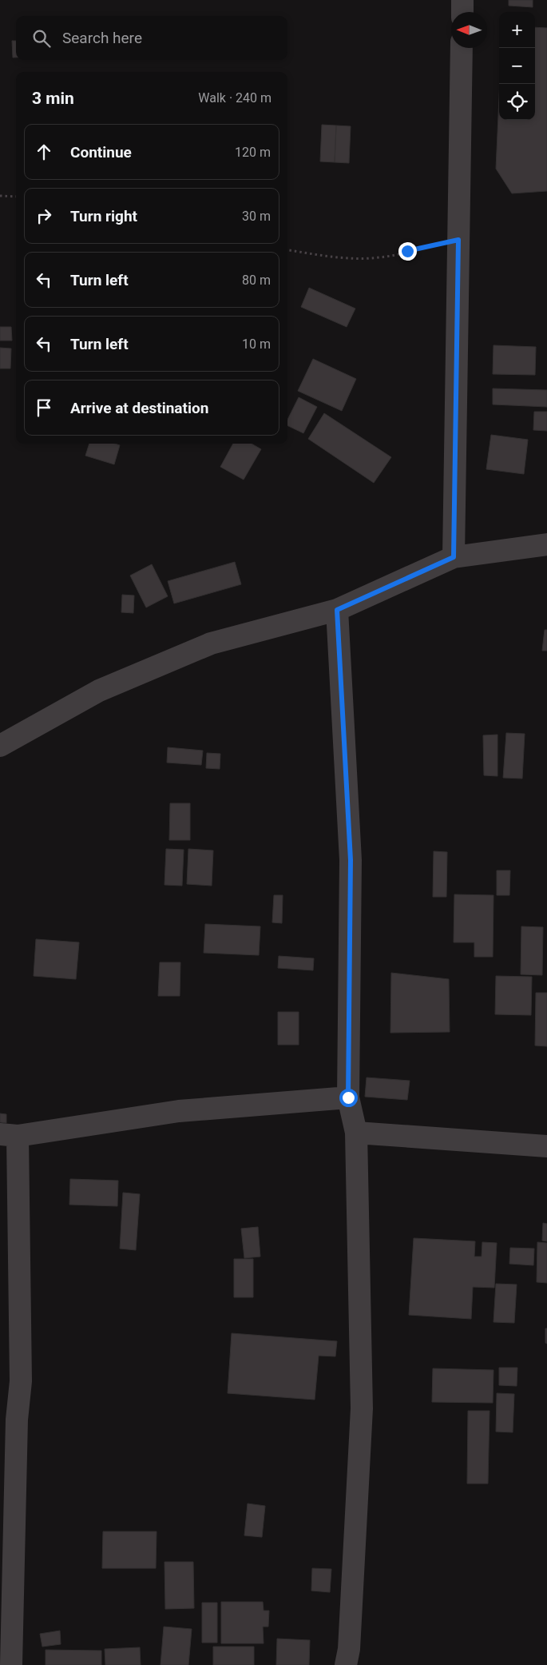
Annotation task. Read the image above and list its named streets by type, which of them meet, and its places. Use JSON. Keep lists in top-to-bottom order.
{
  "north": "left",
  "page": {
    "map_buttons": ["+", "−"],
    "search": "Search here",
    "heading": ["3 min", "Walk · 240 m"],
    "list": [
      ["Continue", "120 m"],
      ["Turn right", "30 m"],
      ["Turn left", "80 m"],
      ["Turn left", "10 m"],
      "Arrive at destination"
    ]
  }
}
